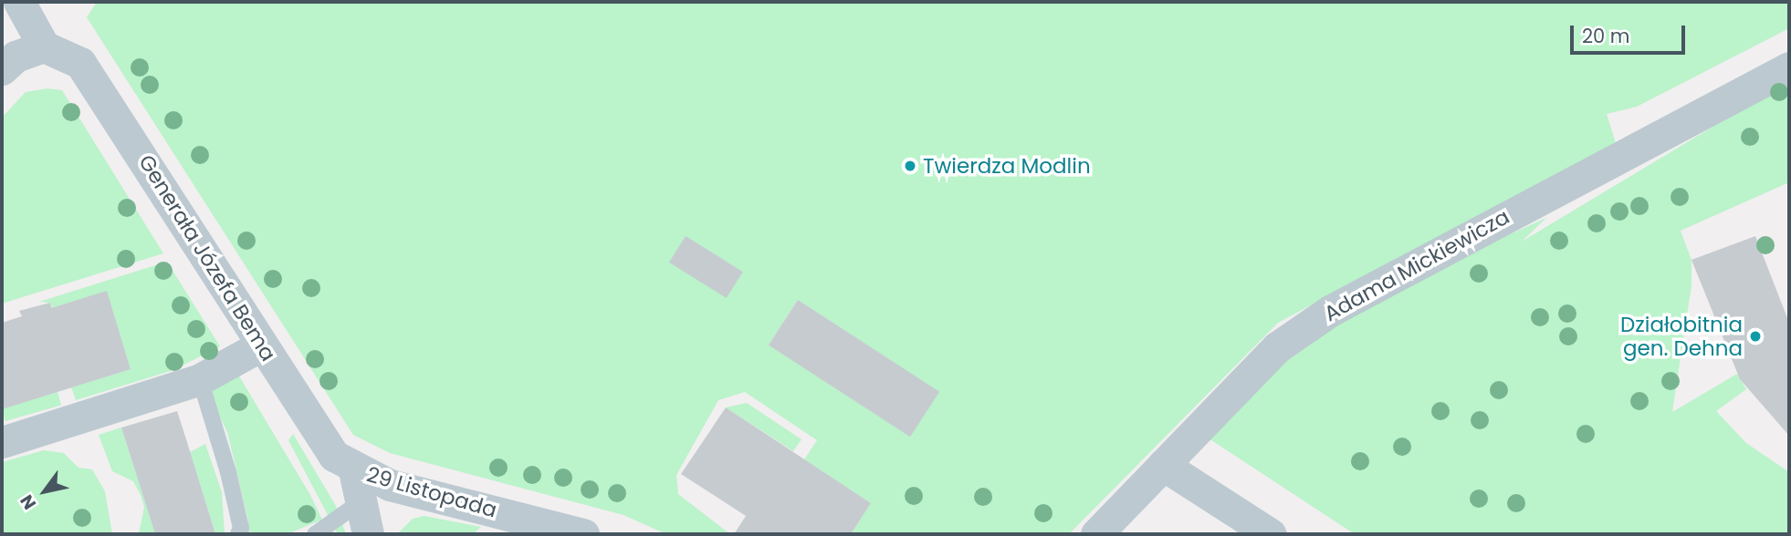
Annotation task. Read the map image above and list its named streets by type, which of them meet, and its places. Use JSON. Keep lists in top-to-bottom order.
{
  "streets": {
    "street": ["Generała Józefa Bema", "Adama Mickiewicza", "29 Listopada"]
  },
  "crossings": [
    ["Generała Józefa Bema", "29 Listopada"]
  ],
  "places": ["Twierdza Modlin", "Działobitnia gen. Dehna"],
  "scale_bar": "20 m",
  "north": "bottom left"
}
